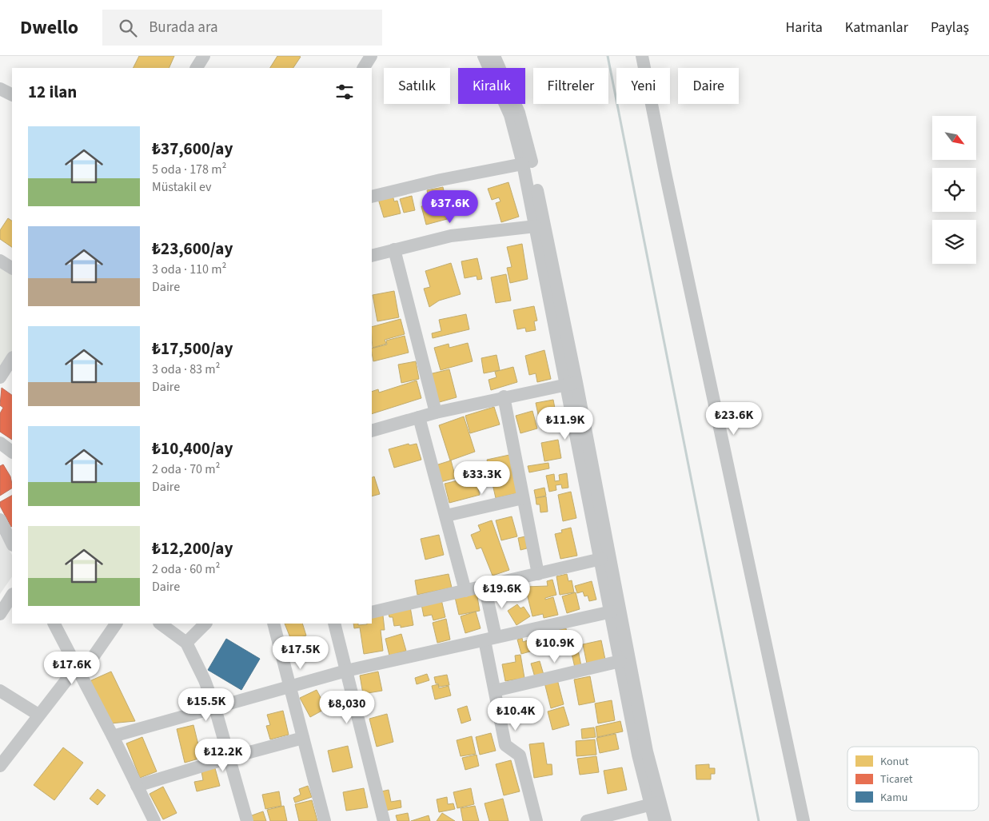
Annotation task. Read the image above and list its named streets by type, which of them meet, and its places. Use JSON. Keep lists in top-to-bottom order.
{
  "legend": ["Konut", "Ticaret", "Kamu"],
  "north": "bottom right",
  "page": {
    "header": "Dwello",
    "search": "Burada ara",
    "nav": ["Harita", "Katmanlar", "Paylaş"],
    "chip": [
      "Satılık",
      "Kiralık",
      "Filtreler",
      "Yeni",
      "Daire"
    ],
    "heading": "12 ilan",
    "list": [
      {
        "name": "₺37,600/ay",
        "note": "5 oda · 178 m² · Müstakil ev"
      },
      {
        "name": "₺23,600/ay",
        "note": "3 oda · 110 m² · Daire"
      },
      {
        "name": "₺17,500/ay",
        "note": "3 oda · 83 m² · Daire"
      },
      {
        "name": "₺10,400/ay",
        "note": "2 oda · 70 m² · Daire"
      },
      {
        "name": "₺12,200/ay",
        "note": "2 oda · 60 m² · Daire"
      }
    ],
    "price": [
      "₺37.6K",
      "₺23.6K",
      "₺11.9K",
      "₺33.3K",
      "₺19.6K",
      "₺10.9K",
      "₺17.5K",
      "₺17.6K",
      "₺15.5K",
      "₺8,030",
      "₺10.4K",
      "₺12.2K"
    ]
  }
}
